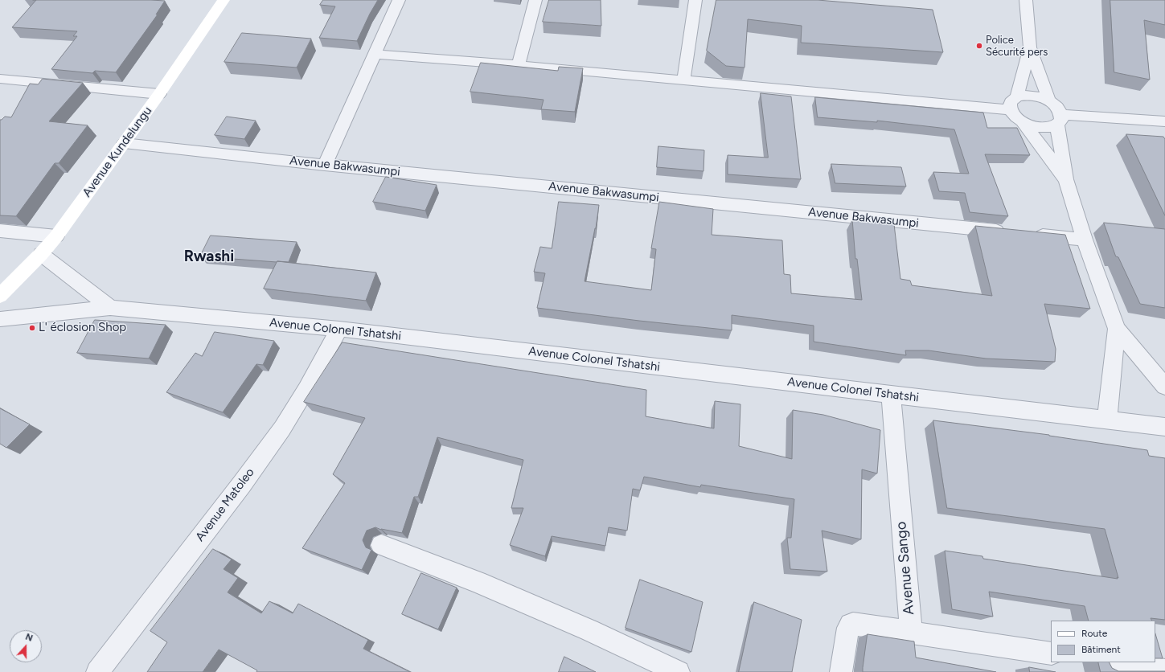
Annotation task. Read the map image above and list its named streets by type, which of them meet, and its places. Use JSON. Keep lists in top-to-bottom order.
{
  "streets": {
    "street": [
      "Avenue Kundelungu",
      "Avenue Bakwasumpi",
      "Avenue Colonel Tshatshi",
      "Avenue Matoleo",
      "Avenue Sango"
    ]
  },
  "crossings": [
    ["Avenue Kundelungu", "Avenue Bakwasumpi"],
    ["Avenue Colonel Tshatshi", "Avenue Matoleo"],
    ["Avenue Colonel Tshatshi", "Avenue Sango"]
  ],
  "districts": ["Rwashi"],
  "places": ["Police Sécurité pers", "L' éclosion Shop"],
  "legend": ["Route", "Bâtiment"],
  "north": "top"
}
